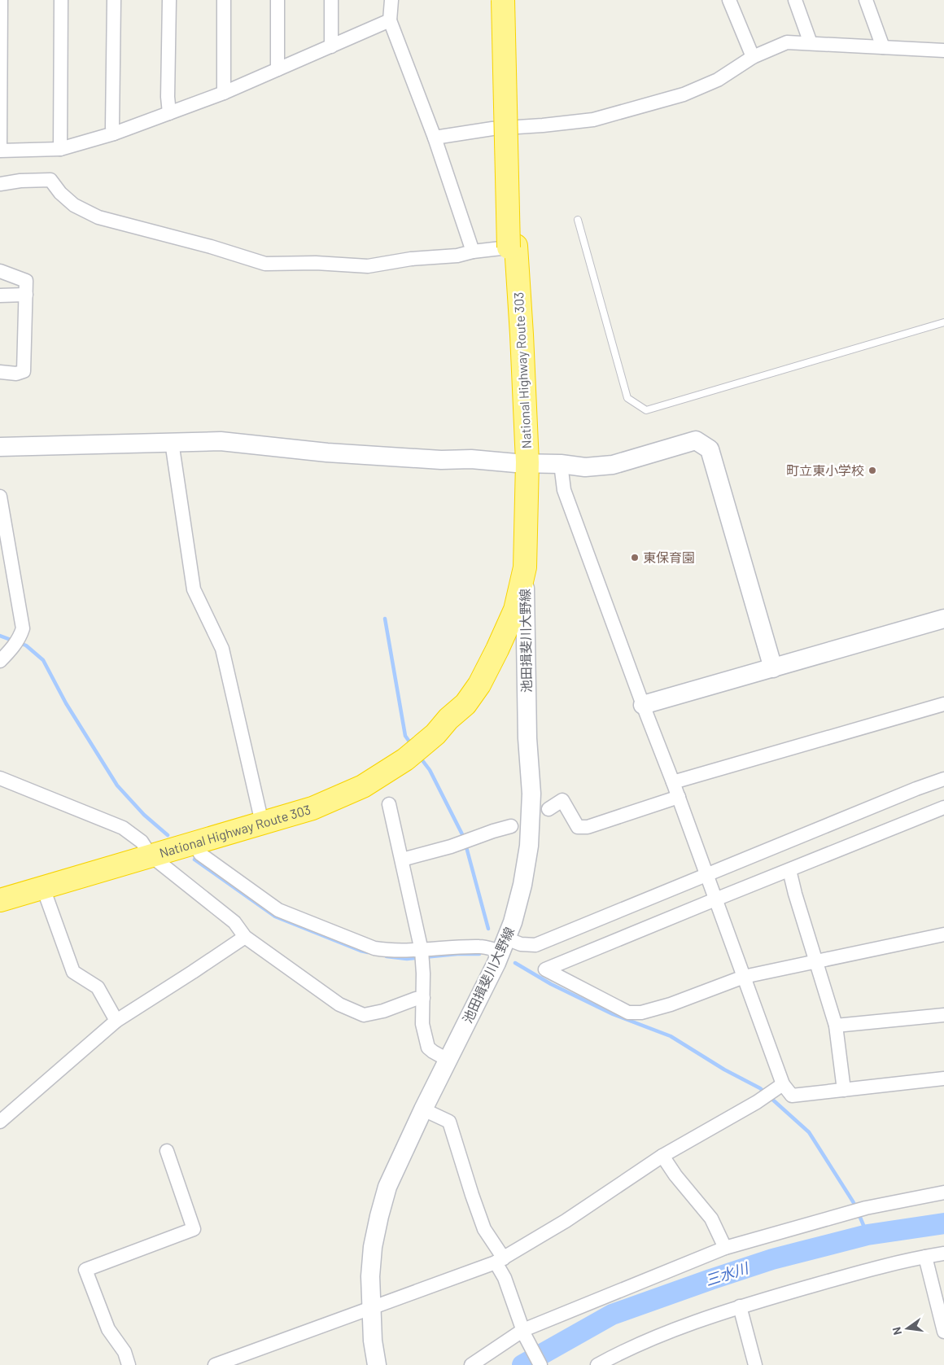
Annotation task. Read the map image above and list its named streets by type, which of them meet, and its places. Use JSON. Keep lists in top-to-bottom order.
{
  "streets": {
    "highway": ["National Highway Route 303"],
    "street": ["池田揖斐川大野線"]
  },
  "crossings": [
    ["National Highway Route 303", "池田揖斐川大野線"]
  ],
  "water": ["三水川"],
  "places": ["町立東小学校", "東保育園"],
  "north": "left"
}
